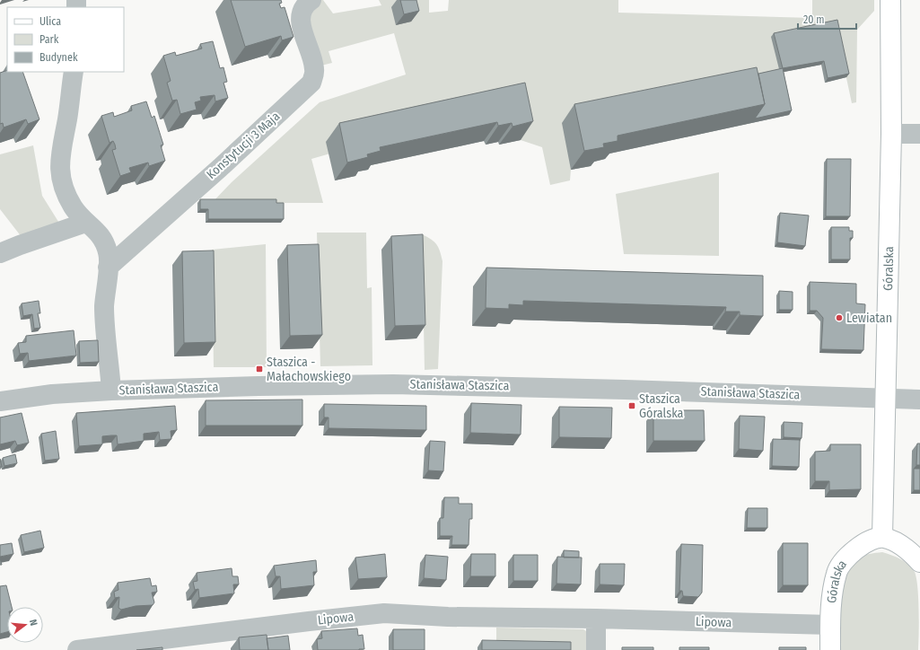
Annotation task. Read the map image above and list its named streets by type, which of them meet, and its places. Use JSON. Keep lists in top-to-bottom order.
{
  "streets": {
    "street": [
      "Konstytucji 3 Maja",
      "Góralska",
      "Stanisława Staszica",
      "Lipowa"
    ]
  },
  "crossings": [
    ["Góralska", "Stanisława Staszica"],
    ["Góralska", "Lipowa"]
  ],
  "places": {
    "other": ["Lewiatan"],
    "transit": ["Staszica - Małachowskiego", "Staszica Góralska"]
  },
  "legend": ["Ulica", "Park", "Budynek"],
  "scale_bar": "20 m",
  "north": "right"
}
